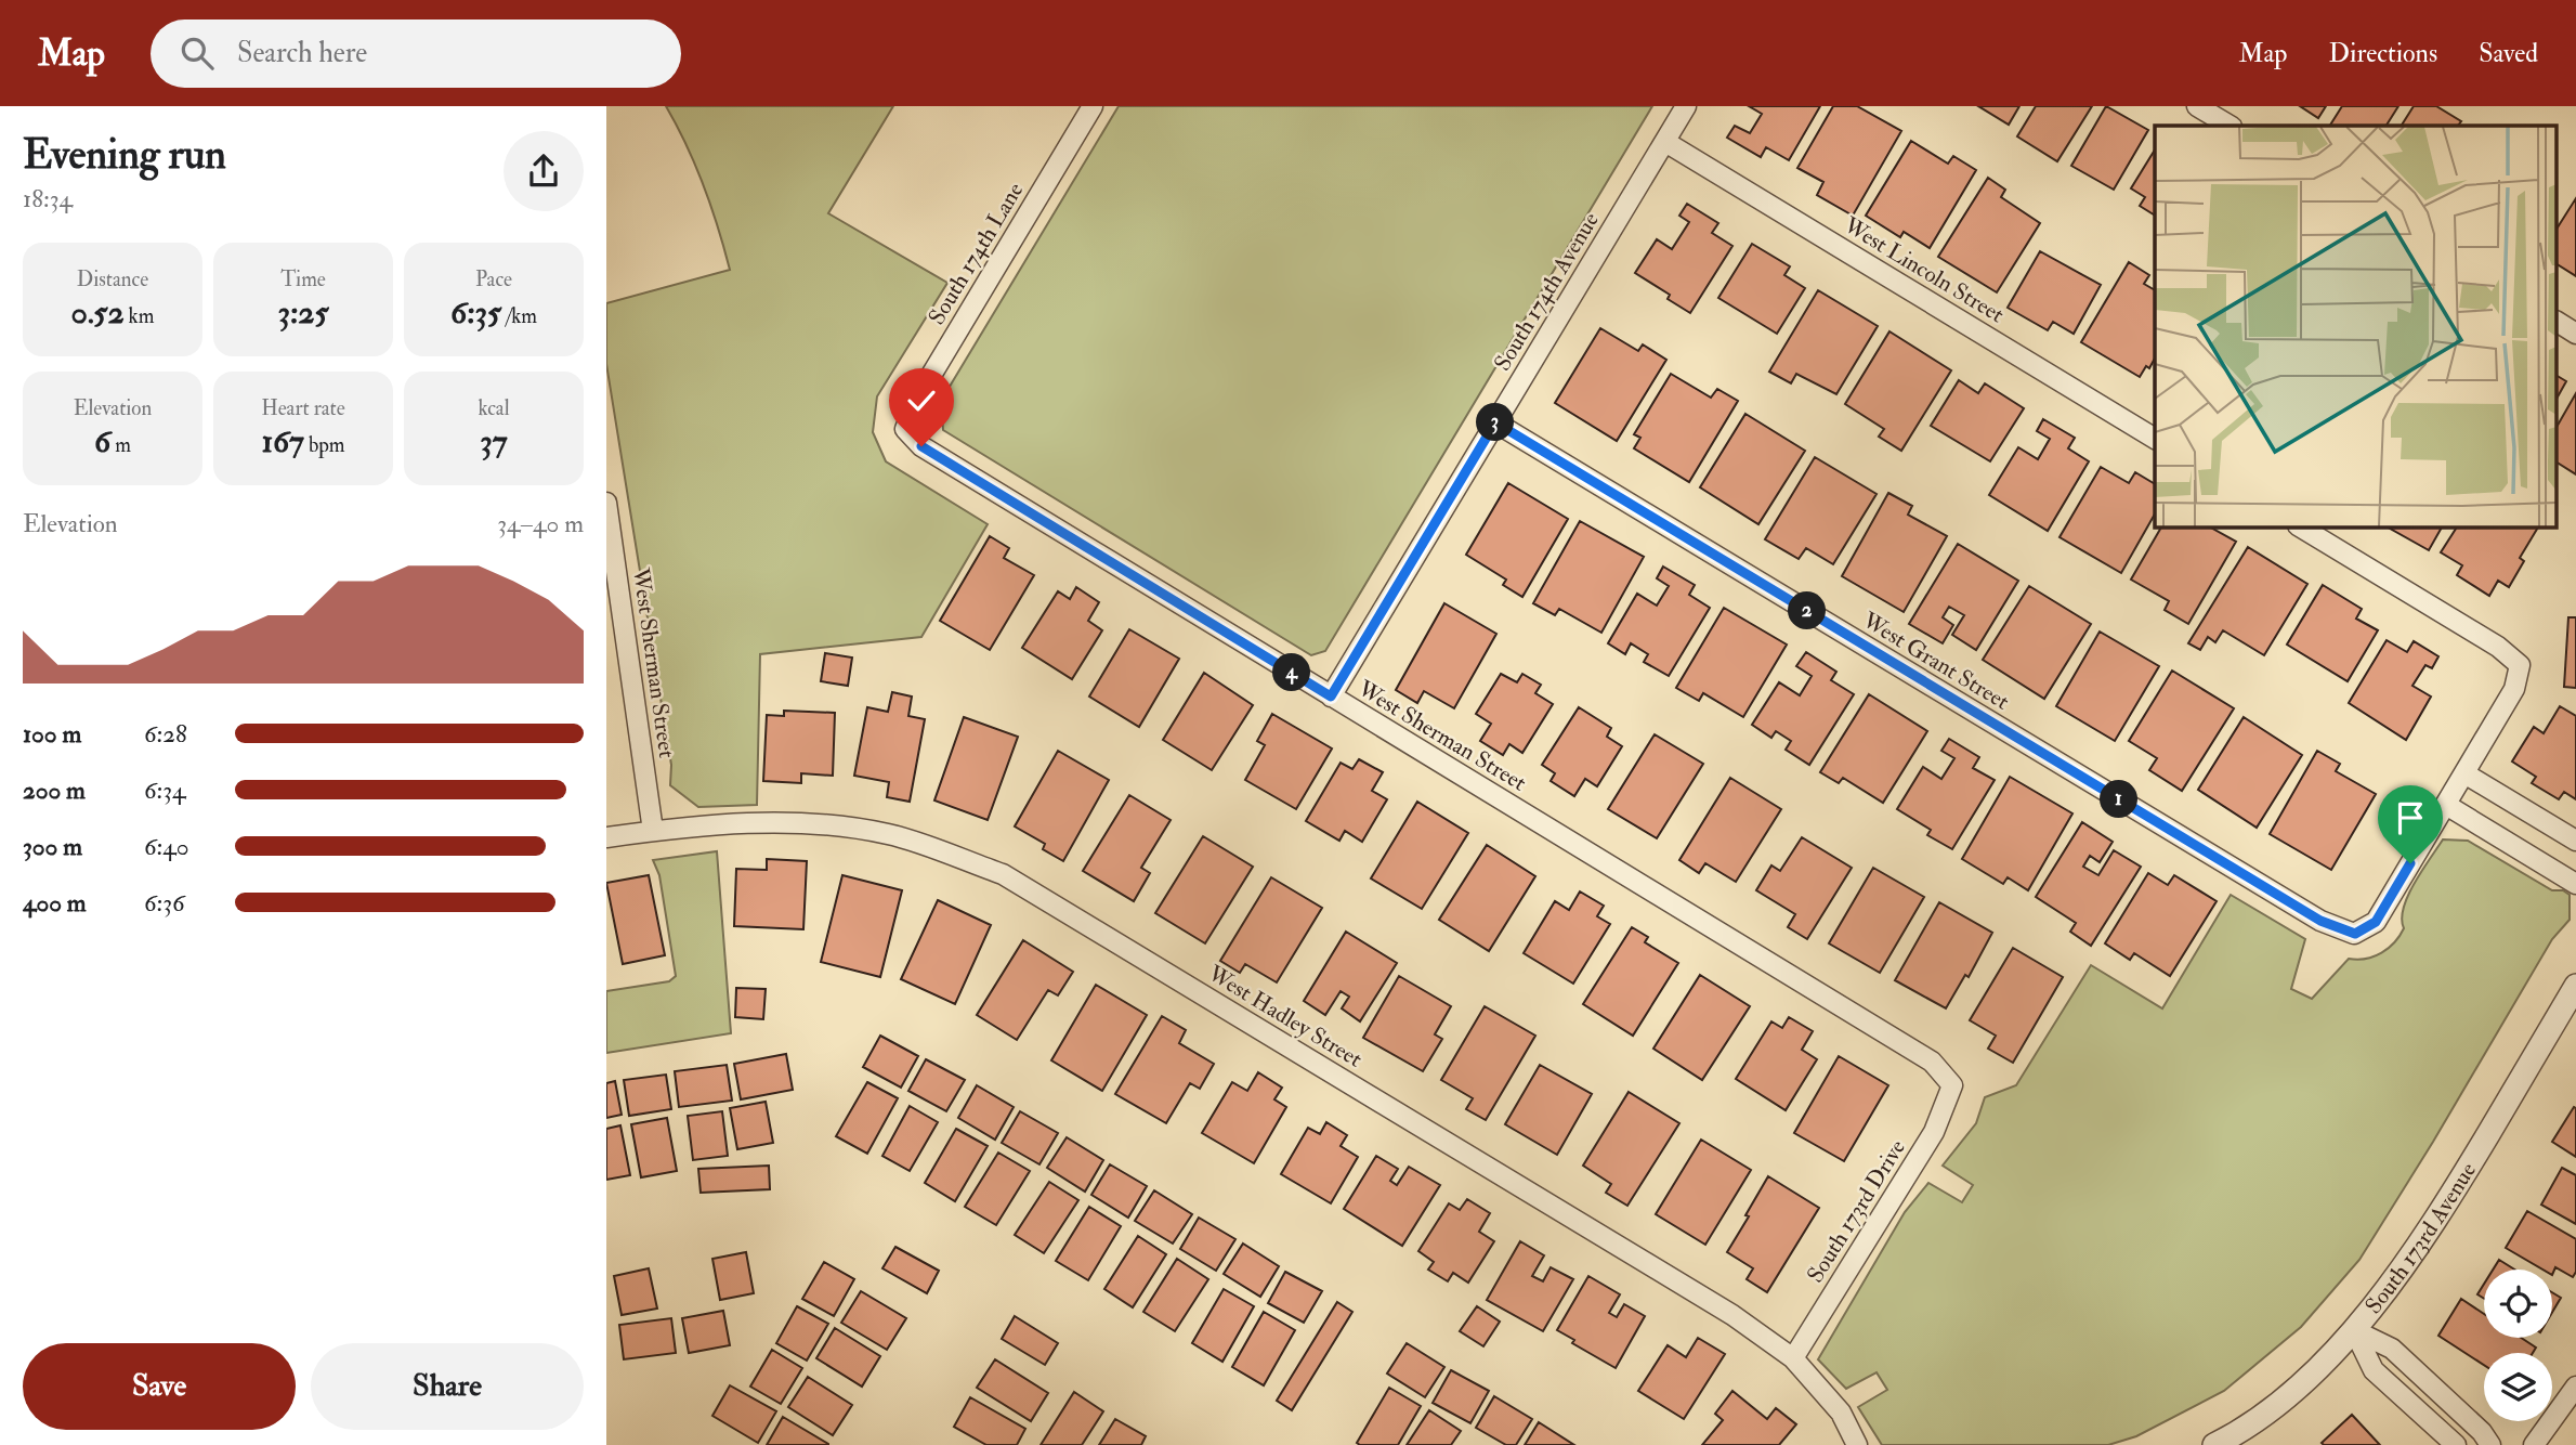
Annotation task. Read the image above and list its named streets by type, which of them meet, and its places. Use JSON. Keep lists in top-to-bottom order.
{
  "streets": {
    "street": [
      "South 174th Lane",
      "West Lincoln Street",
      "South 174th Avenue",
      "West Grant Street",
      "West Sherman Street",
      "West Hadley Street",
      "South 173rd Drive",
      "South 173rd Avenue"
    ]
  },
  "crossings": [
    ["South 174th Lane", "West Sherman Street"],
    ["West Lincoln Street", "South 174th Avenue"],
    ["South 174th Avenue", "West Grant Street"],
    ["South 174th Avenue", "West Sherman Street"],
    ["West Sherman Street", "West Hadley Street"],
    ["West Sherman Street", "South 173rd Drive"],
    ["West Hadley Street", "South 173rd Drive"]
  ],
  "page": {
    "header": "Map",
    "search": "Search here",
    "nav": ["Map", "Directions", "Saved"],
    "heading": ["Evening run", "18:34"],
    "stats": [
      ["Distance", "0.52 km"],
      ["Time", "3:25"],
      ["Pace", "6:35 /km"],
      ["Elevation", "6 m"],
      ["Heart rate", "167 bpm"],
      ["kcal", "37"]
    ],
    "pins": [
      "3",
      "2",
      "4",
      "1"
    ],
    "chart": ["Elevation", "34–40 m"],
    "list": [
      {
        "name": "100 m",
        "note": "6:28"
      },
      {
        "name": "200 m",
        "note": "6:34"
      },
      {
        "name": "300 m",
        "note": "6:40"
      },
      {
        "name": "400 m",
        "note": "6:36"
      }
    ],
    "buttons": ["Save", "Share"]
  }
}
